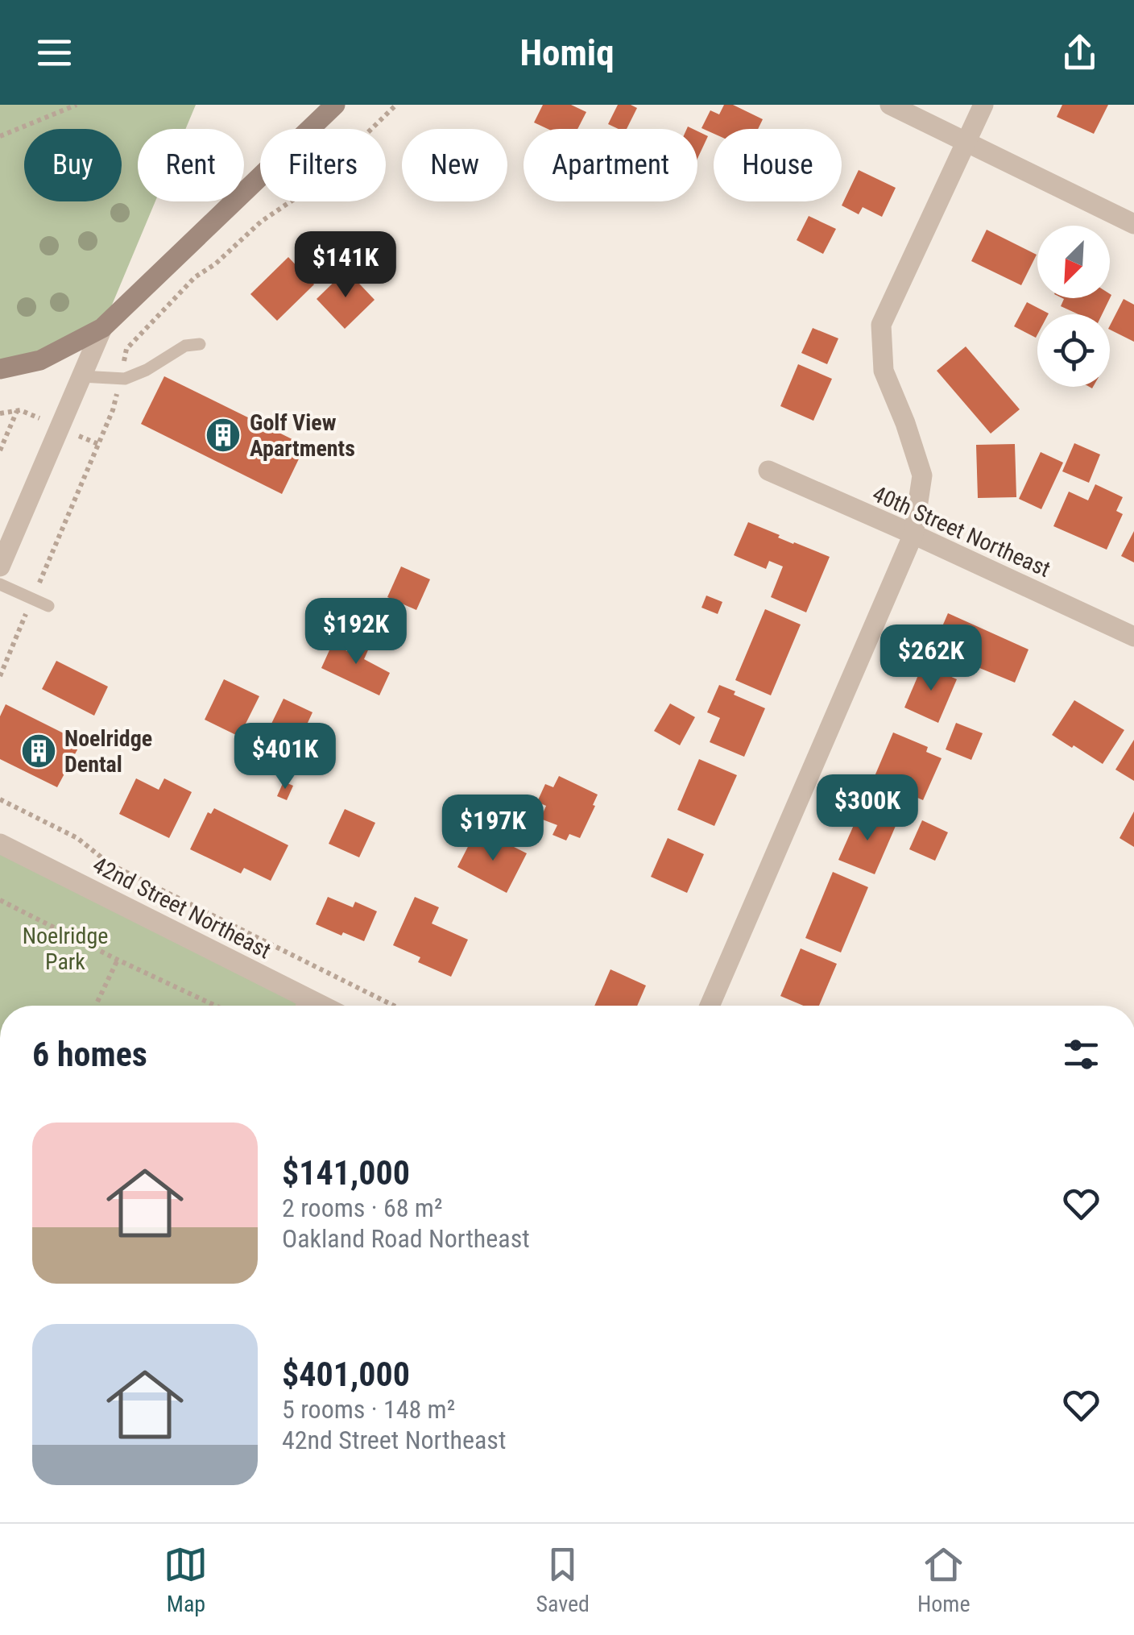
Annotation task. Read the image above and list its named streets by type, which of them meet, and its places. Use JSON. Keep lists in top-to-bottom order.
{
  "streets": {
    "street": ["40th Street Northeast", "42nd Street Northeast"]
  },
  "parks": ["Noelridge Park"],
  "places": {
    "building": ["Golf View Apartments", "Noelridge Dental"]
  },
  "north": "bottom left",
  "page": {
    "header": "Homiq",
    "chip": [
      "Buy",
      "Rent",
      "Filters",
      "New",
      "Apartment",
      "House"
    ],
    "price": [
      "$141K",
      "$192K",
      "$262K",
      "$401K",
      "$300K",
      "$197K"
    ],
    "heading": "6 homes",
    "list": [
      {
        "name": "$141,000",
        "note": "2 rooms · 68 m² · Oakland Road Northeast"
      },
      {
        "name": "$401,000",
        "note": "5 rooms · 148 m² · 42nd Street Northeast"
      }
    ],
    "tabs": ["Map", "Saved", "Home"]
  }
}
